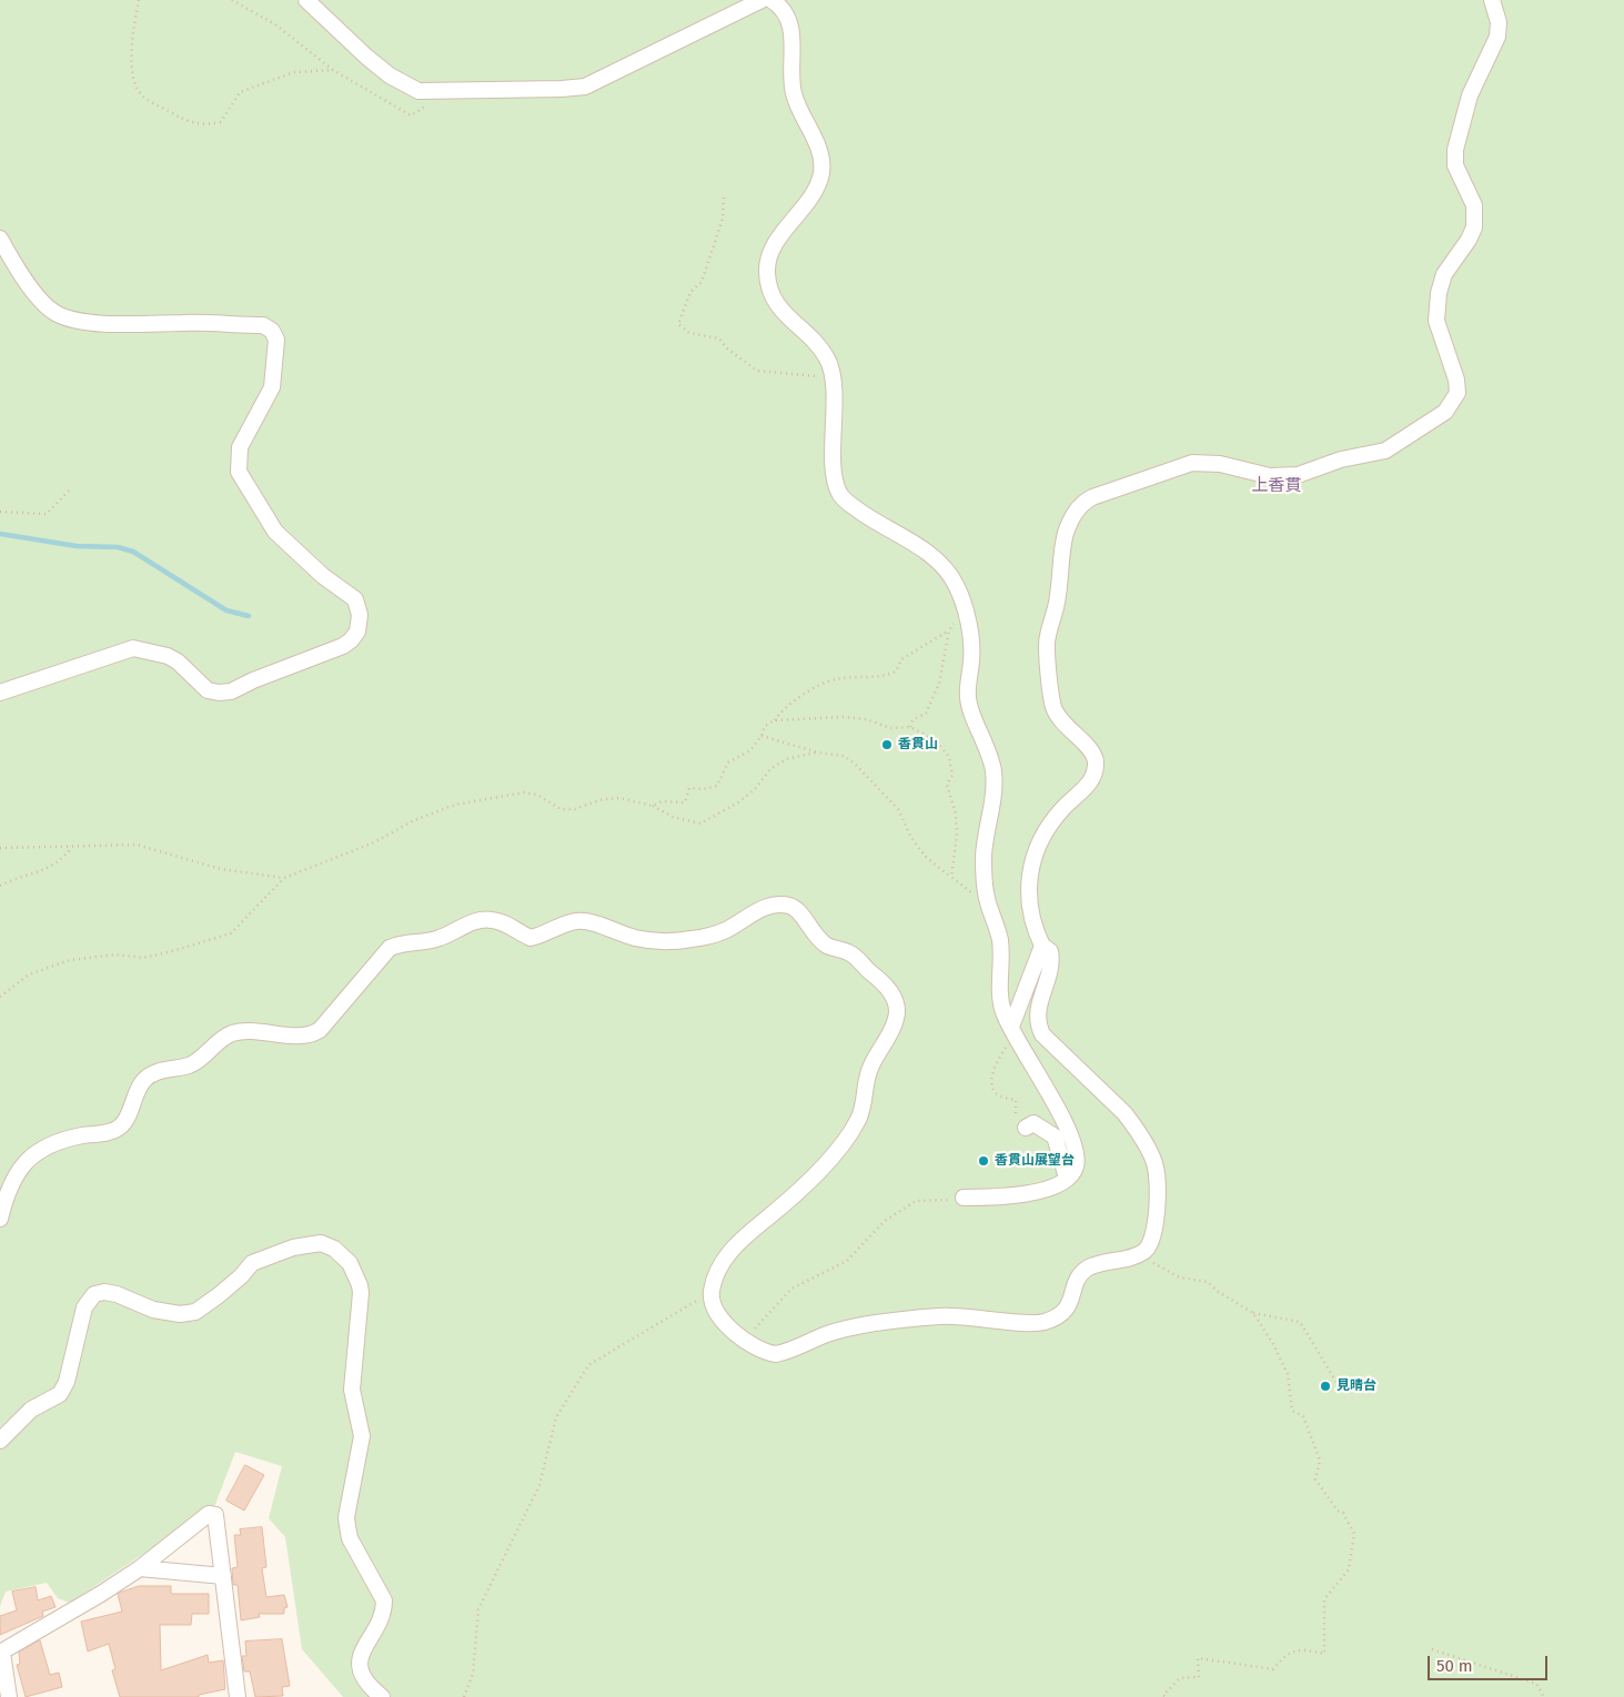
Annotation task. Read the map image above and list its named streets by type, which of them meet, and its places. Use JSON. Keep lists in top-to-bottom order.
{
  "districts": ["上香貫"],
  "places": ["香貫山", "香貫山展望台", "見晴台"],
  "scale_bar": "50 m"
}
